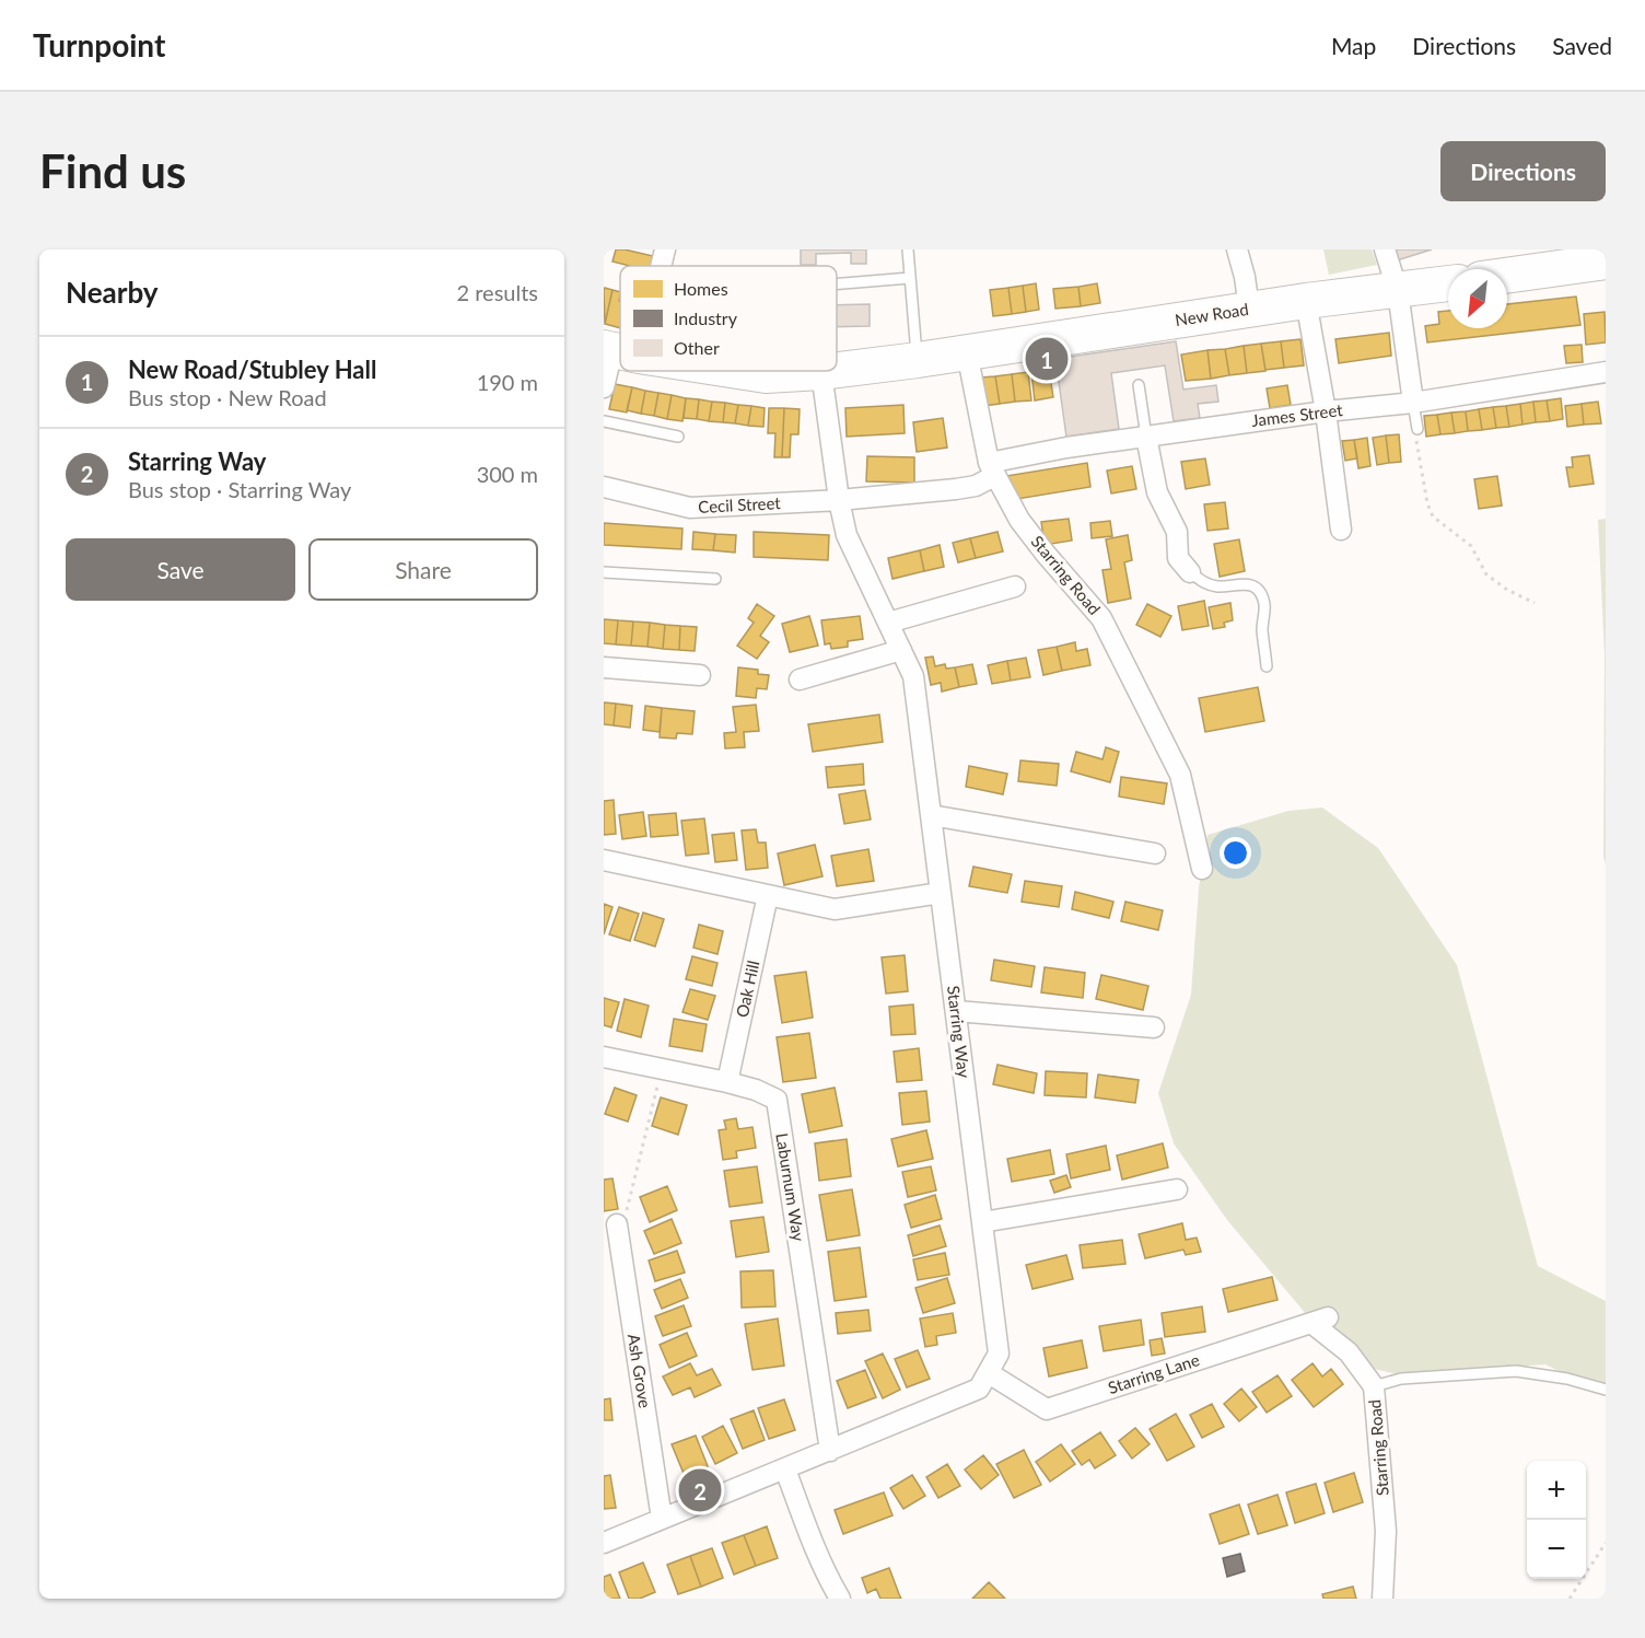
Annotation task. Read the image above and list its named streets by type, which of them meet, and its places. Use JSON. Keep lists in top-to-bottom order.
{
  "streets": {
    "highway": ["New Road"],
    "street": [
      "James Street",
      "Cecil Street",
      "Starring Road",
      "Oak Hill",
      "Starring Way",
      "Laburnum Way",
      "Ash Grove",
      "Starring Lane"
    ]
  },
  "crossings": [
    ["New Road", "Starring Road"],
    ["New Road", "Starring Way"],
    ["James Street", "Cecil Street"],
    ["James Street", "Starring Road"],
    ["Cecil Street", "Starring Road"],
    ["Cecil Street", "Starring Way"],
    ["Starring Road", "Starring Lane"],
    ["Oak Hill", "Laburnum Way"],
    ["Starring Way", "Laburnum Way"],
    ["Starring Way", "Ash Grove"],
    ["Starring Way", "Starring Lane"]
  ],
  "legend": ["Homes", "Industry", "Other"],
  "north": "bottom left",
  "page": {
    "header": "Turnpoint",
    "nav": ["Map", "Directions", "Saved"],
    "buttons": [
      "Directions",
      ["Save", "Share"]
    ],
    "title": "Find us",
    "heading": ["Nearby", "2 results"],
    "list": [
      {
        "mark": "1",
        "name": "New Road/Stubley Hall",
        "note": "Bus stop · New Road",
        "value": "190 m"
      },
      {
        "mark": "2",
        "name": "Starring Way",
        "note": "Bus stop · Starring Way",
        "value": "300 m"
      }
    ],
    "pins": ["1", "2"],
    "map_buttons": ["+", "−"]
  }
}
